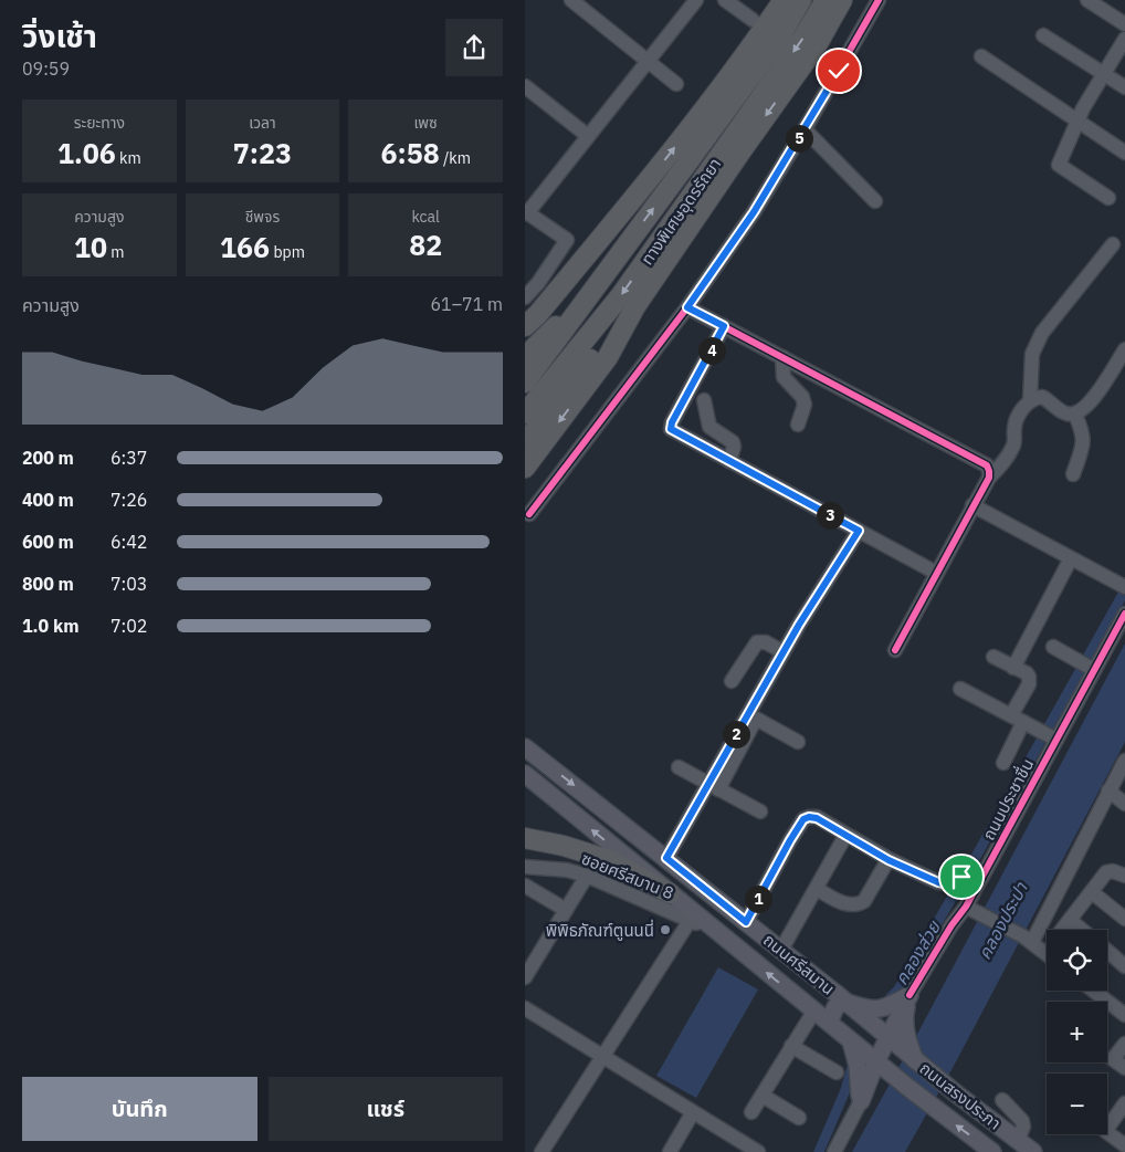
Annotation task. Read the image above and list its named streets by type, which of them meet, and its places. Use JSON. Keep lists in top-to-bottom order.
{
  "streets": {
    "highway": ["ทางพิเศษอุดรรัถยา"],
    "main road": ["ถนนศรีสมาน", "ถนนสรงประภา"],
    "street": ["ถนนประชาชื่น", "ซอยศรีสมาน 8"]
  },
  "crossings": [
    ["ซอยศรีสมาน 8", "ถนนศรีสมาน"],
    ["ถนนศรีสมาน", "ถนนสรงประภา"]
  ],
  "water": ["คลองประปา", "คลองส่วย"],
  "places": ["พิพิธภัณฑ์ตูนนนี่"],
  "page": {
    "heading": ["วิ่งเช้า", "09:59"],
    "stats": [
      ["ระยะทาง", "1.06 km"],
      ["เวลา", "7:23"],
      ["เพซ", "6:58 /km"],
      ["ความสูง", "10 m"],
      ["ชีพจร", "166 bpm"],
      ["kcal", "82"]
    ],
    "pins": [
      "5",
      "4",
      "3",
      "2",
      "1"
    ],
    "chart": ["ความสูง", "61–71 m"],
    "list": [
      {
        "name": "200 m",
        "note": "6:37"
      },
      {
        "name": "400 m",
        "note": "7:26"
      },
      {
        "name": "600 m",
        "note": "6:42"
      },
      {
        "name": "800 m",
        "note": "7:03"
      },
      {
        "name": "1.0 km",
        "note": "7:02"
      }
    ],
    "map_buttons": ["+", "−"],
    "buttons": ["บันทึก", "แชร์"]
  }
}
